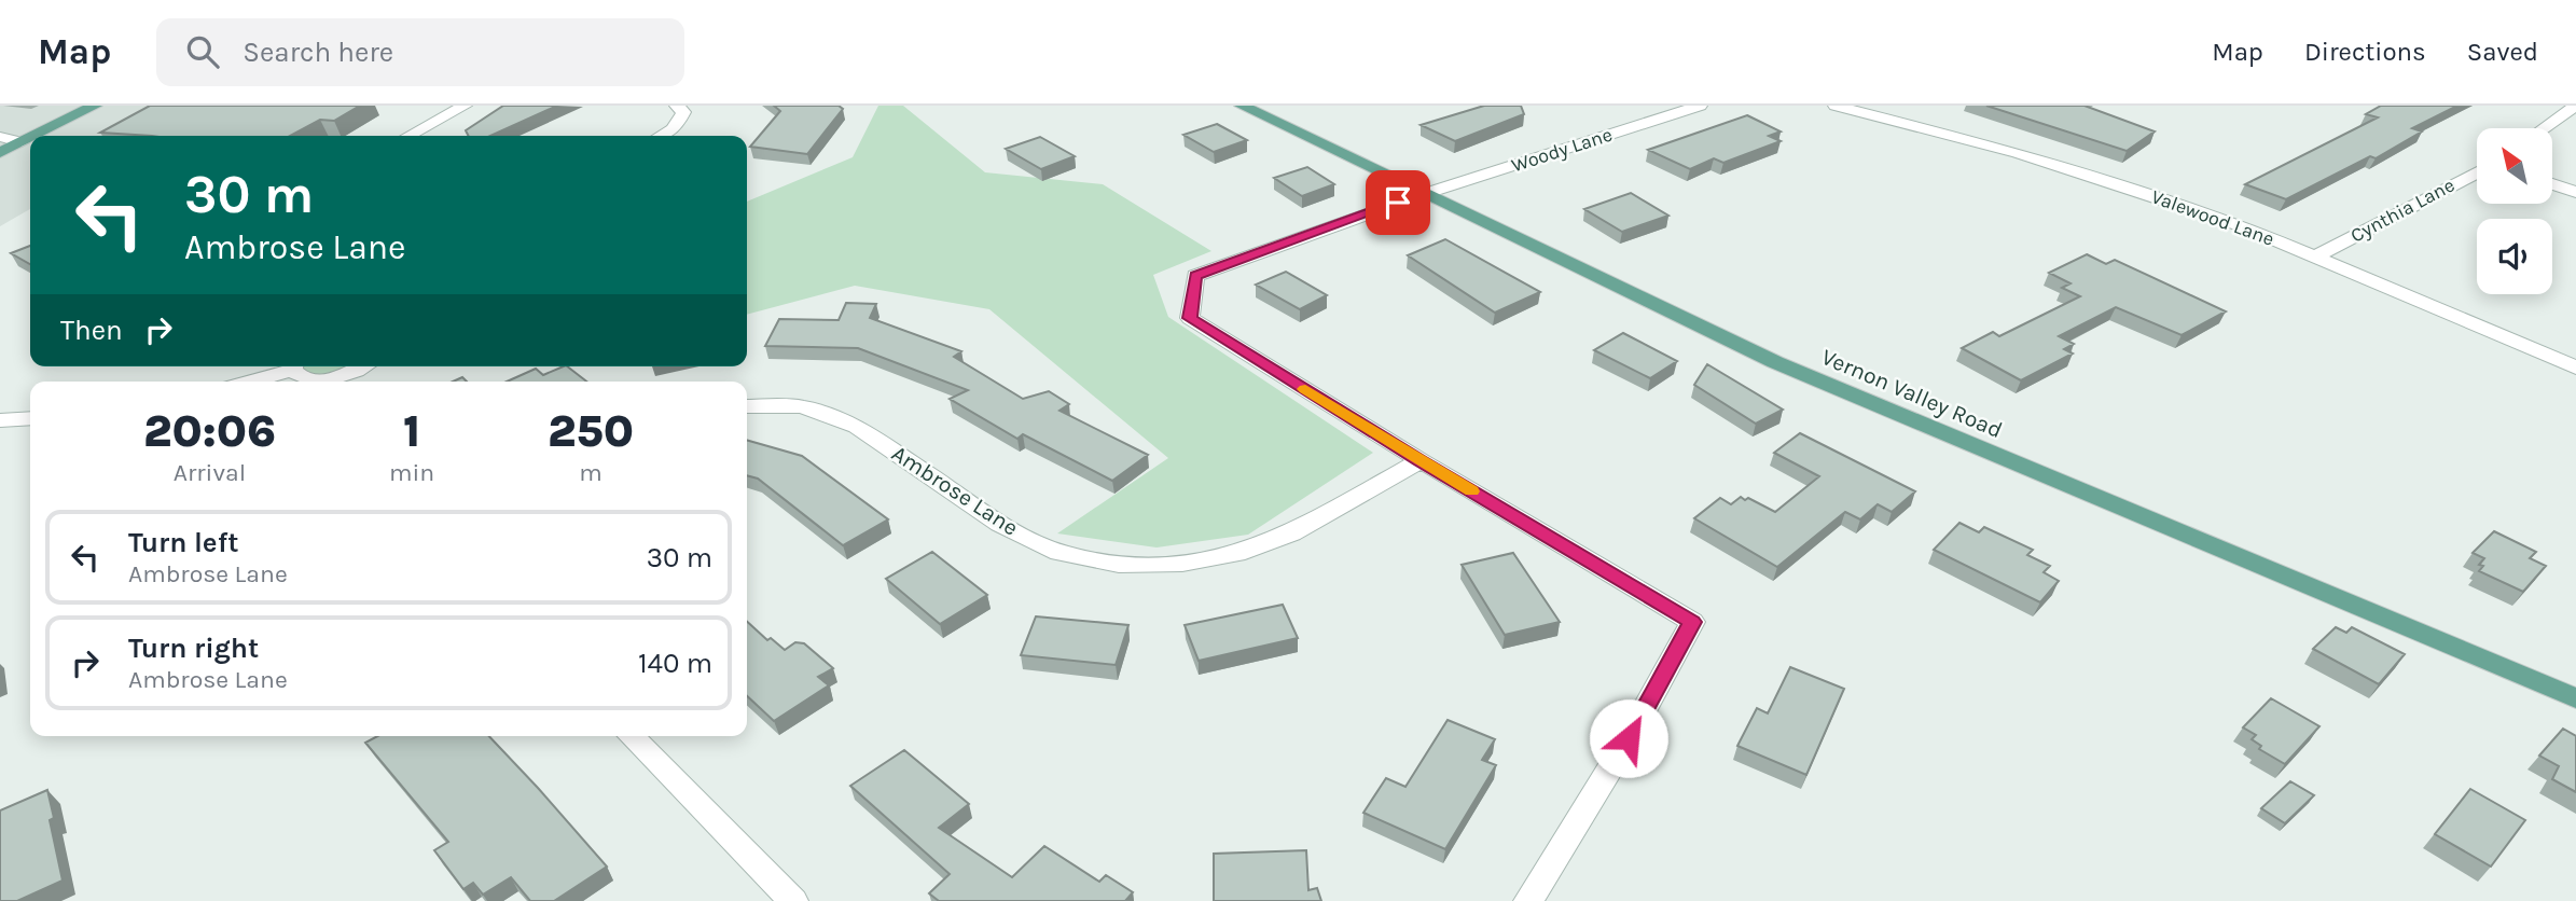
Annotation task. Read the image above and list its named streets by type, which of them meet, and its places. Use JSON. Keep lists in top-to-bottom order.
{
  "streets": {
    "main road": ["Vernon Valley Road"],
    "street": [
      "Woody Lane",
      "Cynthia Lane",
      "Valewood Lane",
      "Ambrose Lane"
    ]
  },
  "crossings": [
    ["Woody Lane", "Vernon Valley Road"],
    ["Cynthia Lane", "Valewood Lane"]
  ],
  "north": "top left",
  "page": {
    "header": "Map",
    "search": "Search here",
    "nav": ["Map", "Directions", "Saved"],
    "turn": ["30 m", "Ambrose Lane"],
    "then": "Then",
    "eta": [
      "20:06",
      "Arrival",
      "1",
      "min",
      "250",
      "m"
    ],
    "list": [
      {
        "name": "Turn left",
        "note": "Ambrose Lane",
        "value": "30 m"
      },
      {
        "name": "Turn right",
        "note": "Ambrose Lane",
        "value": "140 m"
      }
    ]
  }
}
